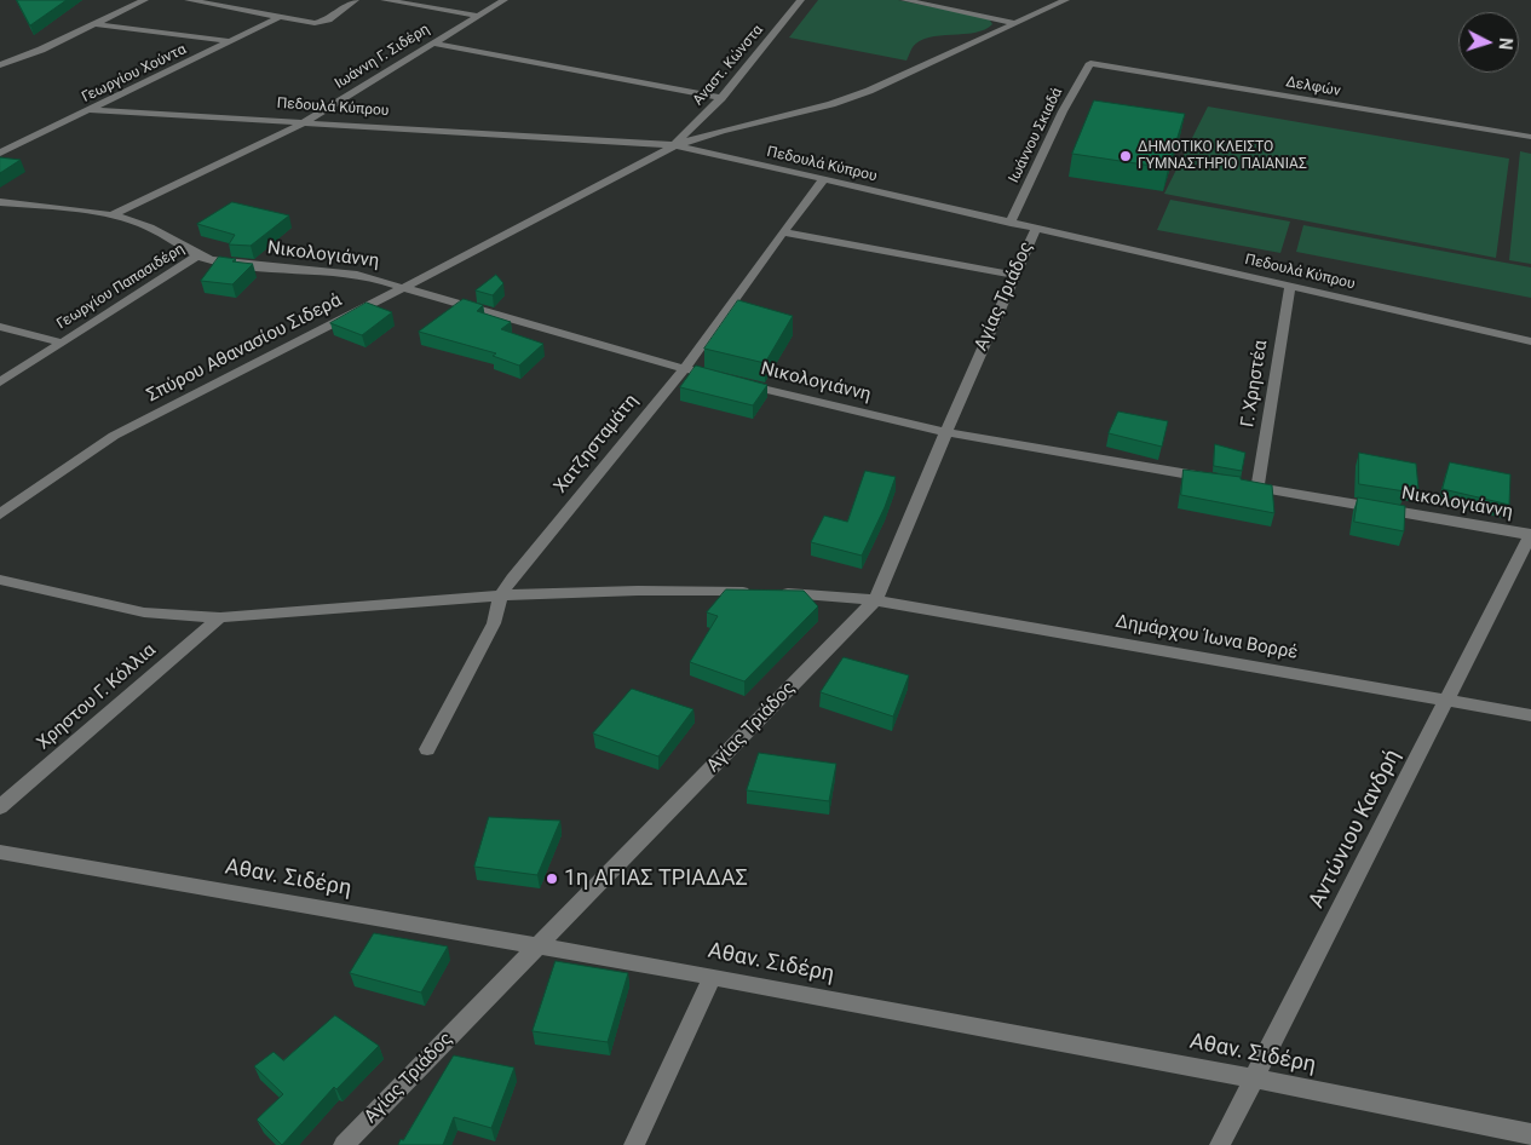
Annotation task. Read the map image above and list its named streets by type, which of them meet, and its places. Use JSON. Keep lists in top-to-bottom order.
{
  "streets": {
    "street": [
      "Ιωάννη Γ. Σιδέρη",
      "Αναστ. Κώνστα",
      "Γεωργίου Χούντα",
      "Δελφών",
      "Πεδουλά Κύπρου",
      "Ιωάννου Σκιαδά",
      "Νικολογιάννη",
      "Γεωργίου Παπασιδέρη",
      "Αγίας Τριάδος",
      "Σπύρου Αθανασίου Σιδερά",
      "Γ. Χρηστέα",
      "Χατζησταμάτη",
      "Δημάρχου Ίωνα Βορρέ",
      "Χρηστου Γ. Κόλλια",
      "Αντώνιου Κανδρή",
      "Αθαν. Σιδέρη"
    ]
  },
  "crossings": [
    ["Ιωάννη Γ. Σιδέρη", "Πεδουλά Κύπρου"],
    ["Ιωάννη Γ. Σιδέρη", "Νικολογιάννη"],
    ["Αναστ. Κώνστα", "Πεδουλά Κύπρου"],
    ["Αναστ. Κώνστα", "Σπύρου Αθανασίου Σιδερά"],
    ["Γεωργίου Χούντα", "Πεδουλά Κύπρου"],
    ["Δελφών", "Ιωάννου Σκιαδά"],
    ["Πεδουλά Κύπρου", "Ιωάννου Σκιαδά"],
    ["Πεδουλά Κύπρου", "Αγίας Τριάδος"],
    ["Πεδουλά Κύπρου", "Σπύρου Αθανασίου Σιδερά"],
    ["Πεδουλά Κύπρου", "Γ. Χρηστέα"],
    ["Πεδουλά Κύπρου", "Χατζησταμάτη"],
    ["Νικολογιάννη", "Γεωργίου Παπασιδέρη"],
    ["Νικολογιάννη", "Αγίας Τριάδος"],
    ["Νικολογιάννη", "Σπύρου Αθανασίου Σιδερά"],
    ["Νικολογιάννη", "Γ. Χρηστέα"],
    ["Νικολογιάννη", "Χατζησταμάτη"],
    ["Νικολογιάννη", "Αντώνιου Κανδρή"],
    ["Αγίας Τριάδος", "Δημάρχου Ίωνα Βορρέ"],
    ["Αγίας Τριάδος", "Αθαν. Σιδέρη"],
    ["Χατζησταμάτη", "Δημάρχου Ίωνα Βορρέ"],
    ["Δημάρχου Ίωνα Βορρέ", "Χρηστου Γ. Κόλλια"],
    ["Δημάρχου Ίωνα Βορρέ", "Αντώνιου Κανδρή"],
    ["Αντώνιου Κανδρή", "Αθαν. Σιδέρη"]
  ],
  "places": ["ΔΗΜΟΤΙΚΟ ΚΛΕΙΣΤΟ ΓΥΜΝΑΣΤΗΡΙΟ ΠΑΙΑΝΙΑΣ", "1η ΑΓΙΑΣ ΤΡΙΑΔΑΣ"],
  "north": "right"
}
